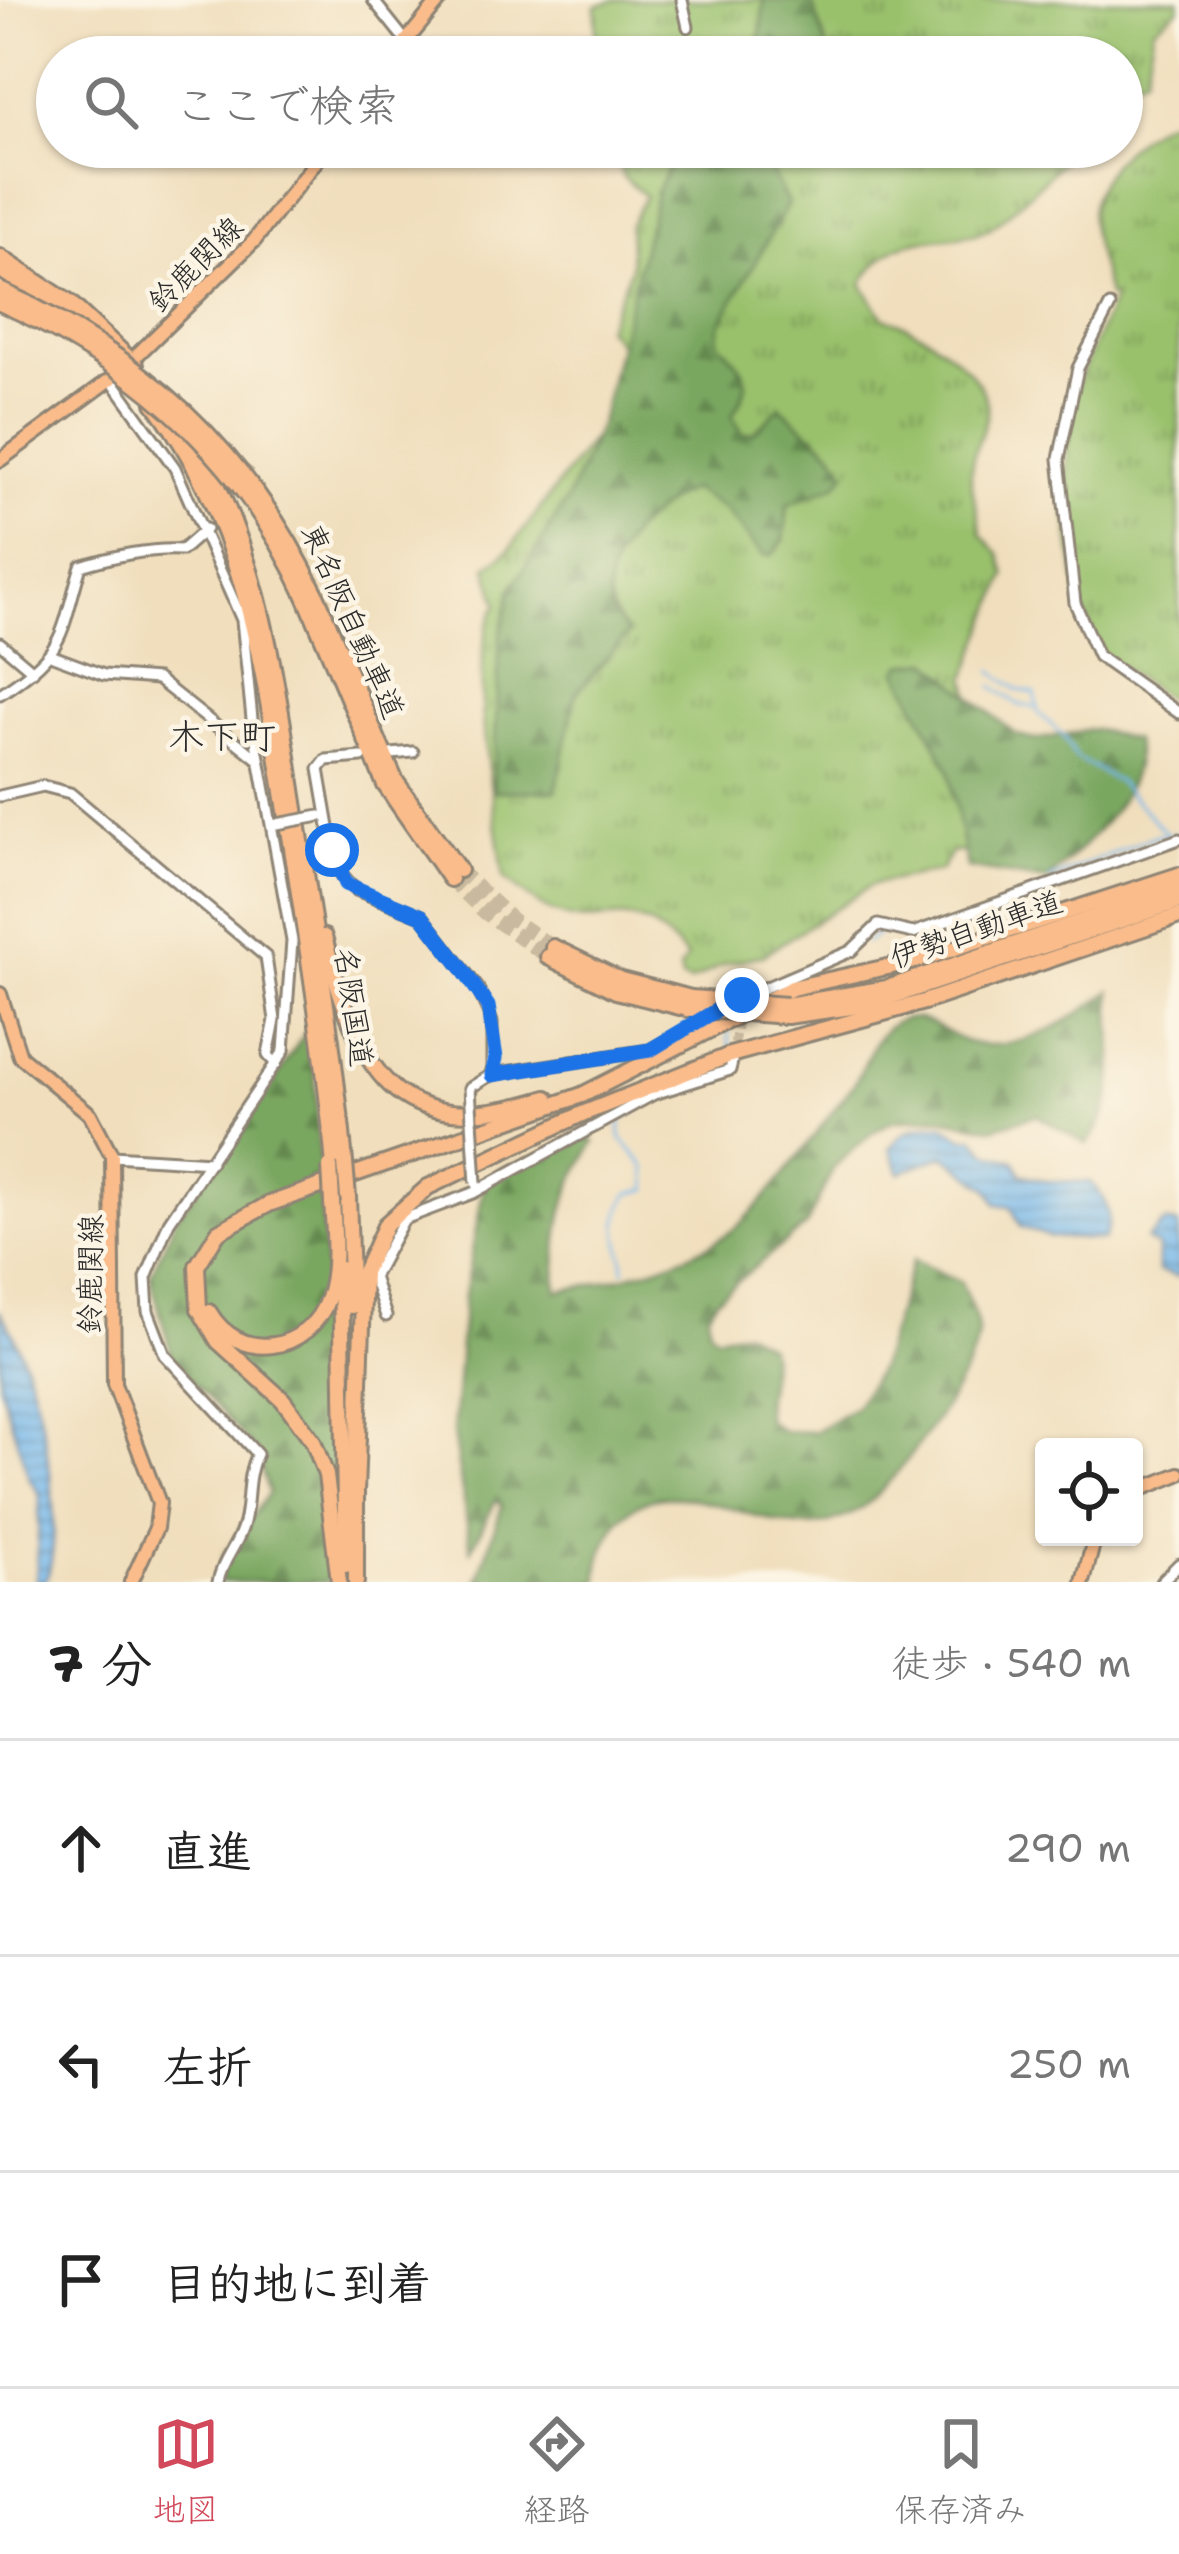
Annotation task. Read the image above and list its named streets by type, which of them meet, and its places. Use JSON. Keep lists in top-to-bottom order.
{
  "streets": {
    "highway": ["東名阪自動車道", "伊勢自動車道", "名阪国道"],
    "main road": ["鈴鹿関線"]
  },
  "districts": ["木下町"],
  "page": {
    "search": "ここで検索",
    "heading": ["7 分", "徒歩 · 540 m"],
    "list": [
      ["直進", "290 m"],
      ["左折", "250 m"],
      "目的地に到着"
    ],
    "nav": ["地図", "経路", "保存済み"]
  }
}
